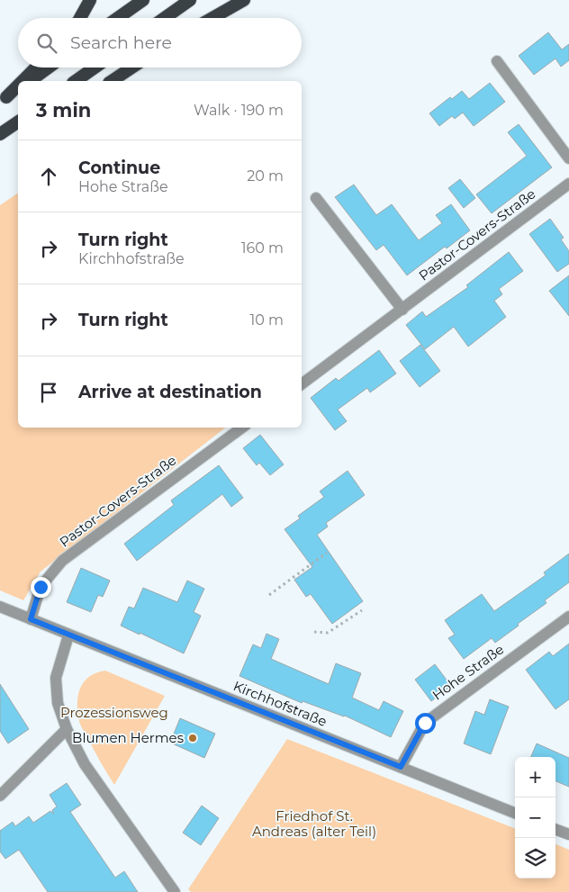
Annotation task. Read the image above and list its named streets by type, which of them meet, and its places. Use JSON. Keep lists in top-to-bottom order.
{
  "streets": {
    "street": ["Pastor-Covers-Straße", "Hohe Straße", "Kirchhofstraße"]
  },
  "crossings": [
    ["Pastor-Covers-Straße", "Kirchhofstraße"],
    ["Hohe Straße", "Kirchhofstraße"]
  ],
  "parks": ["Prozessionsweg", "Friedhof St. Andreas (alter Teil)"],
  "places": ["Blumen Hermes"],
  "page": {
    "search": "Search here",
    "heading": ["3 min", "Walk · 190 m"],
    "list": [
      ["Continue", "Hohe Straße", "20 m"],
      ["Turn right", "Kirchhofstraße", "160 m"],
      ["Turn right", "10 m"],
      "Arrive at destination"
    ],
    "map_buttons": ["+", "−"]
  }
}
